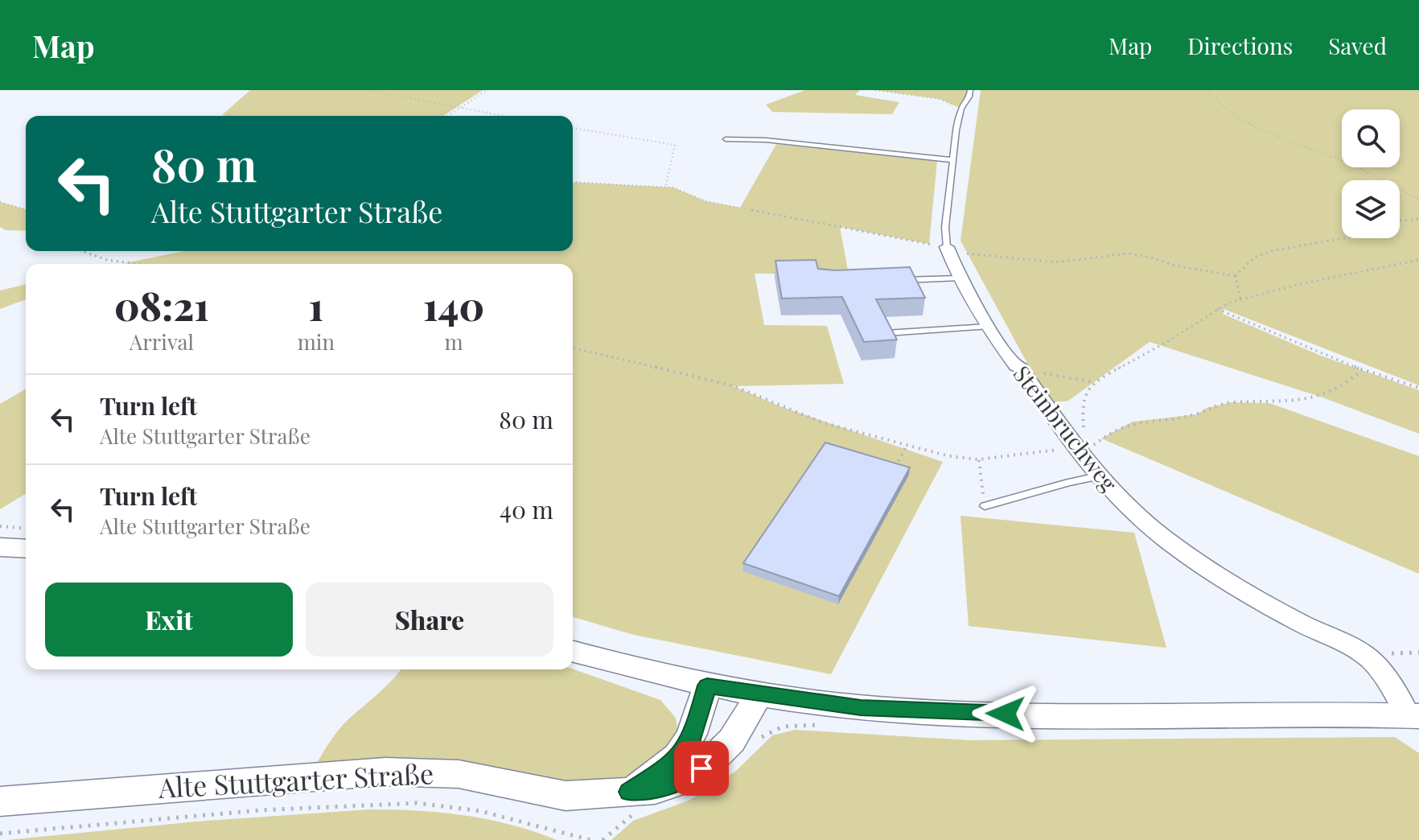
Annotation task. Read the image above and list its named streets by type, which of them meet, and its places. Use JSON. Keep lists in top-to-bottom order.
{
  "streets": {
    "street": ["Steinbruchweg", "Alte Stuttgarter Straße"]
  },
  "page": {
    "header": "Map",
    "nav": ["Map", "Directions", "Saved"],
    "turn": ["80 m", "Alte Stuttgarter Straße"],
    "eta": [
      "08:21",
      "Arrival",
      "1",
      "min",
      "140",
      "m"
    ],
    "list": [
      {
        "name": "Turn left",
        "note": "Alte Stuttgarter Straße",
        "value": "80 m"
      },
      {
        "name": "Turn left",
        "note": "Alte Stuttgarter Straße",
        "value": "40 m"
      }
    ],
    "buttons": ["Exit", "Share"]
  }
}
